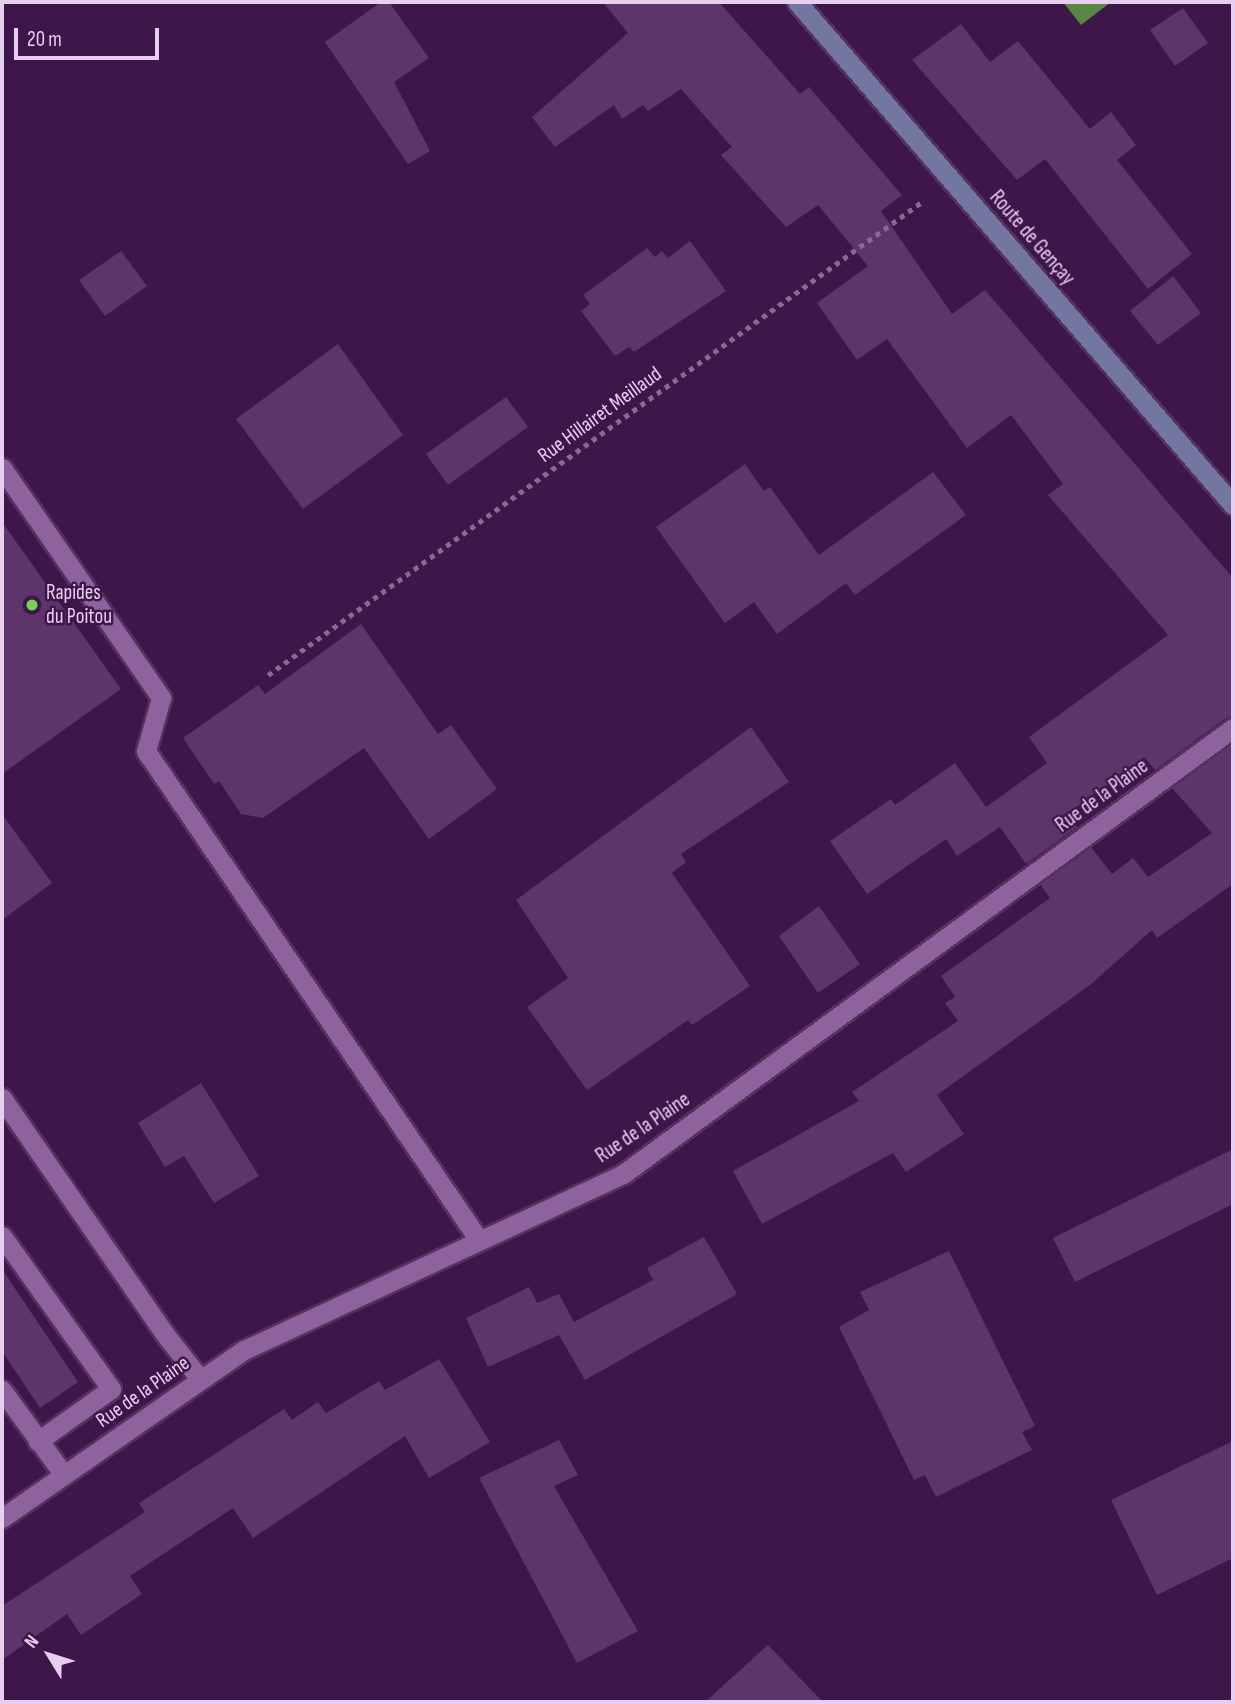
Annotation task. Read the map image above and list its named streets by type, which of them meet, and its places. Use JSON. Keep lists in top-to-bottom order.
{
  "streets": {
    "main road": ["Route de Gençay"],
    "street": ["Rue de la Plaine"],
    "path": ["Rue Hillairet Meillaud"]
  },
  "crossings": [
    ["Route de Gençay", "Rue Hillairet Meillaud"]
  ],
  "places": ["Rapides du Poitou"],
  "scale_bar": "20 m",
  "north": "top left"
}
